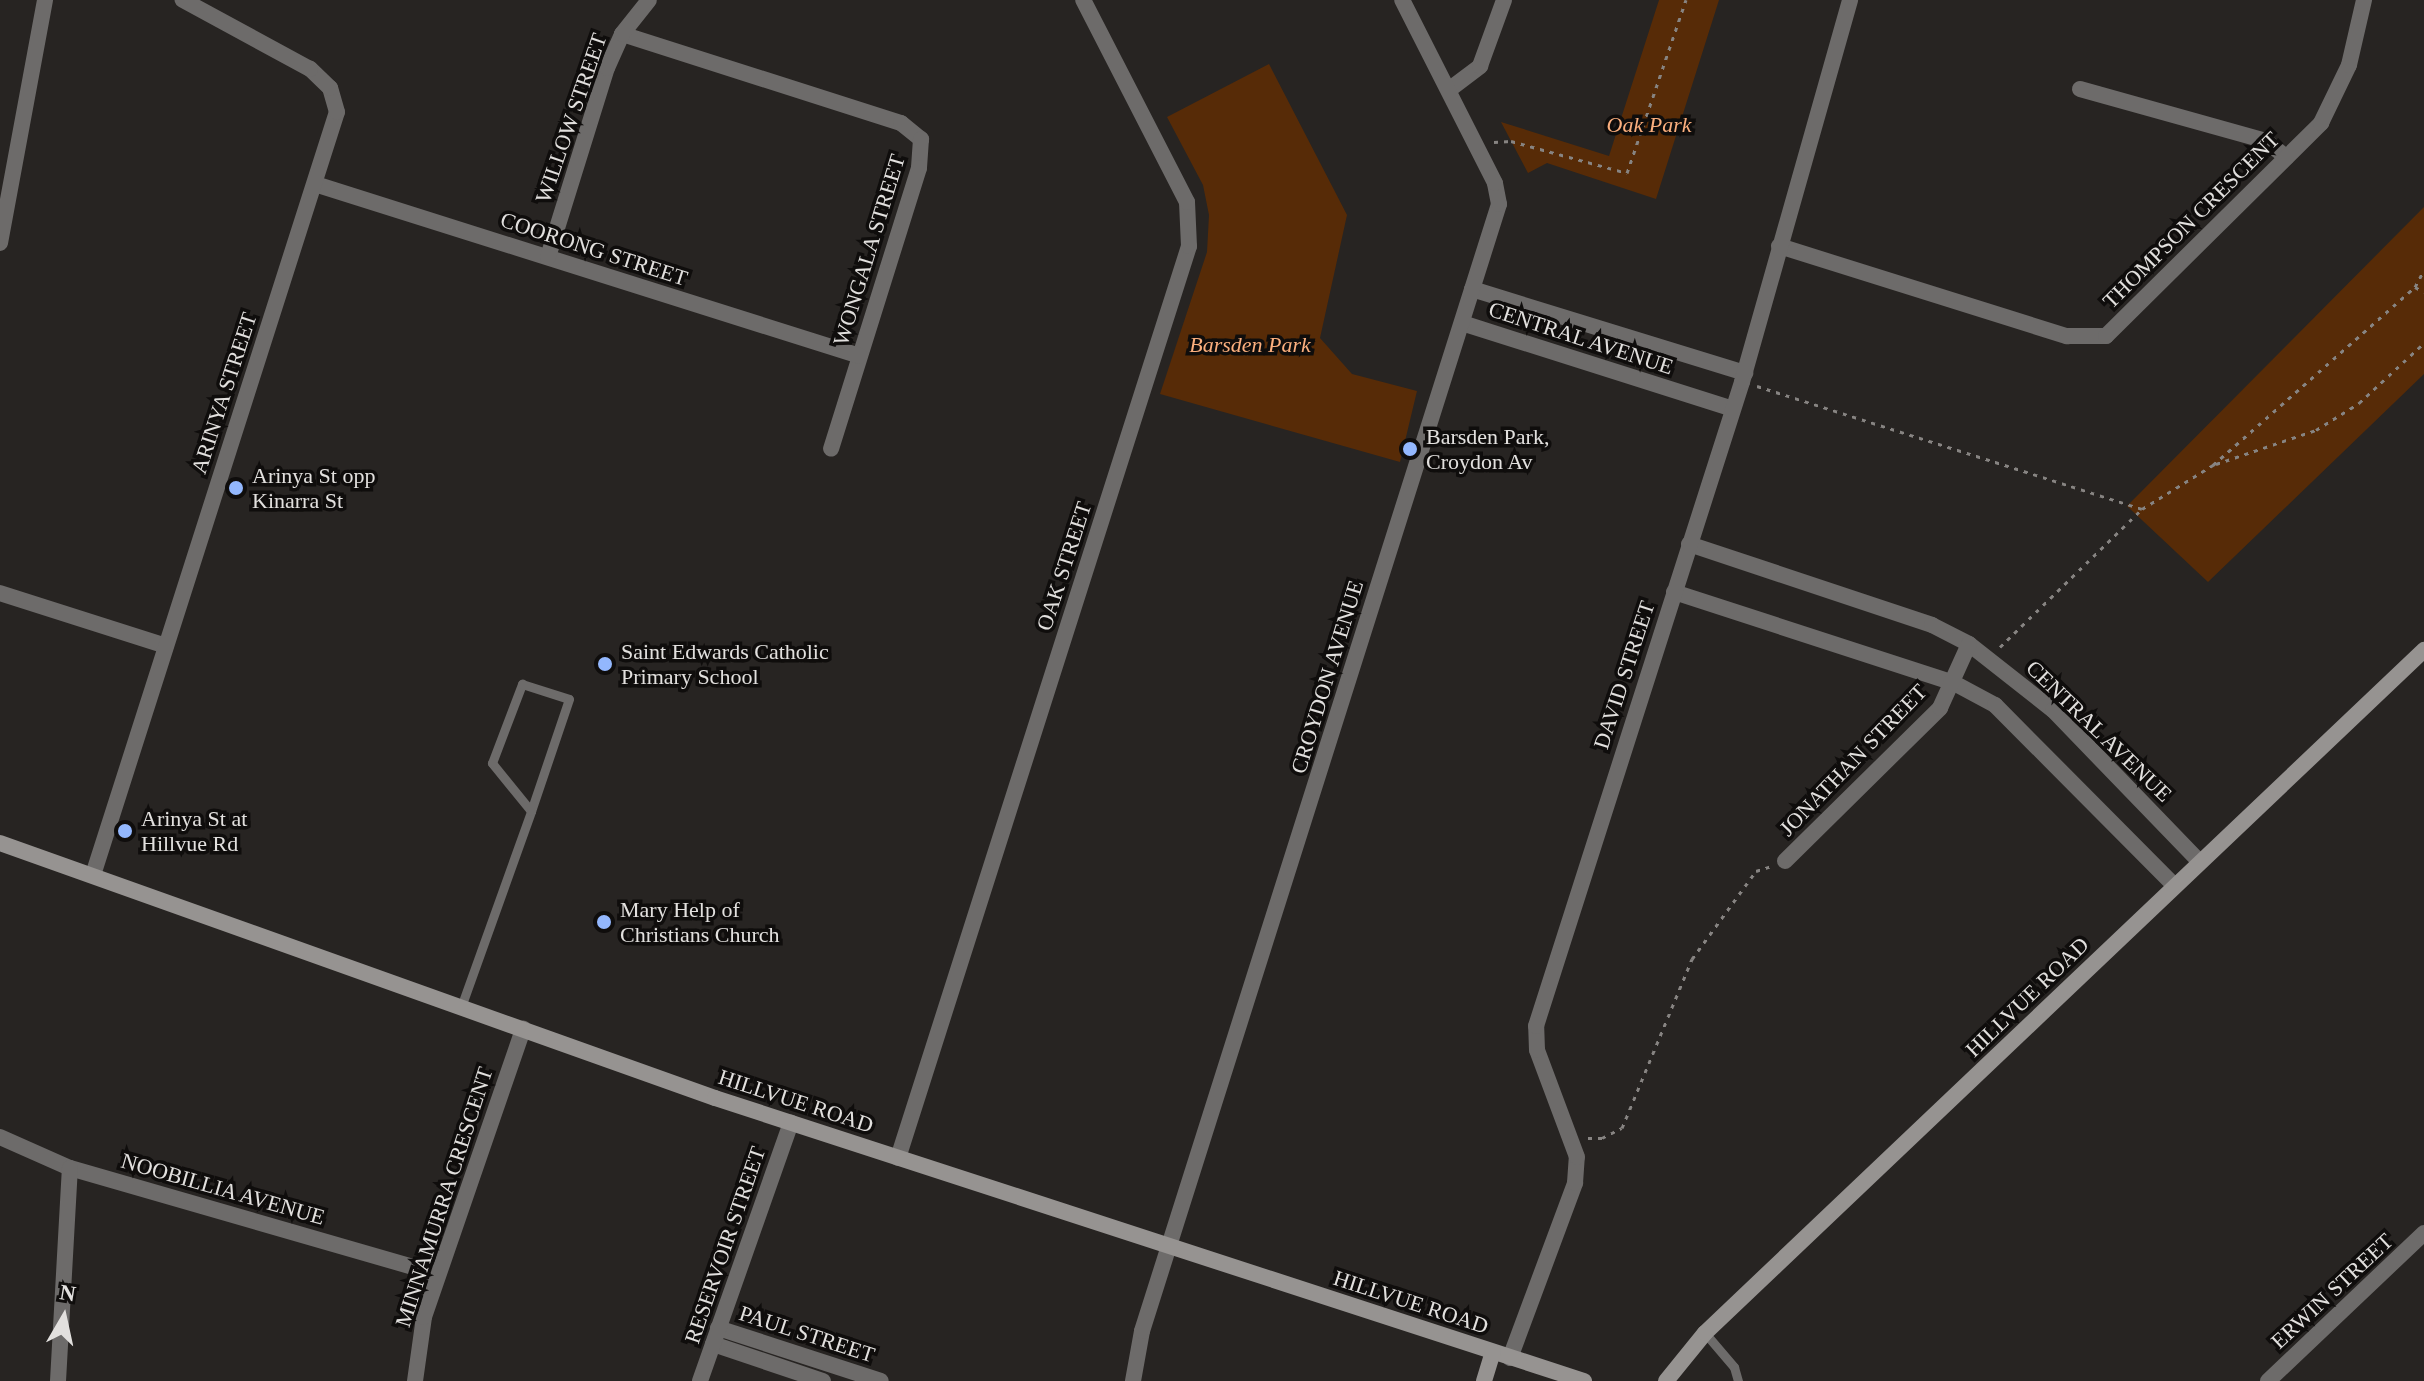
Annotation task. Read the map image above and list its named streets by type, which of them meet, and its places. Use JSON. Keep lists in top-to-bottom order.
{
  "streets": {
    "street": [
      "WILLOW STREET",
      "THOMPSON CRESCENT",
      "COORONG STREET",
      "WONGALA STREET",
      "CENTRAL AVENUE",
      "ARINYA STREET",
      "OAK STREET",
      "DAVID STREET",
      "CROYDON AVENUE",
      "JONATHAN STREET",
      "HILLVUE ROAD",
      "NOOBILLIA AVENUE",
      "MINNAMURRA CRESCENT",
      "RESERVOIR STREET",
      "ERWIN STREET",
      "PAUL STREET"
    ]
  },
  "crossings": [
    ["WILLOW STREET", "COORONG STREET"],
    ["WILLOW STREET", "WONGALA STREET"],
    ["THOMPSON CRESCENT", "DAVID STREET"],
    ["COORONG STREET", "WONGALA STREET"],
    ["COORONG STREET", "ARINYA STREET"],
    ["CENTRAL AVENUE", "DAVID STREET"],
    ["CENTRAL AVENUE", "CROYDON AVENUE"],
    ["CENTRAL AVENUE", "JONATHAN STREET"],
    ["CENTRAL AVENUE", "HILLVUE ROAD"],
    ["ARINYA STREET", "HILLVUE ROAD"],
    ["OAK STREET", "HILLVUE ROAD"],
    ["DAVID STREET", "HILLVUE ROAD"],
    ["CROYDON AVENUE", "HILLVUE ROAD"],
    ["HILLVUE ROAD", "MINNAMURRA CRESCENT"],
    ["HILLVUE ROAD", "RESERVOIR STREET"],
    ["NOOBILLIA AVENUE", "MINNAMURRA CRESCENT"],
    ["RESERVOIR STREET", "PAUL STREET"]
  ],
  "parks": ["Oak Park", "Barsden Park"],
  "places": [
    "Barsden Park, Croydon Av",
    "Arinya St opp Kinarra St",
    "Saint Edwards Catholic Primary School",
    "Arinya St at Hillvue Rd",
    "Mary Help of Christians Church"
  ],
  "north": "top"
}
